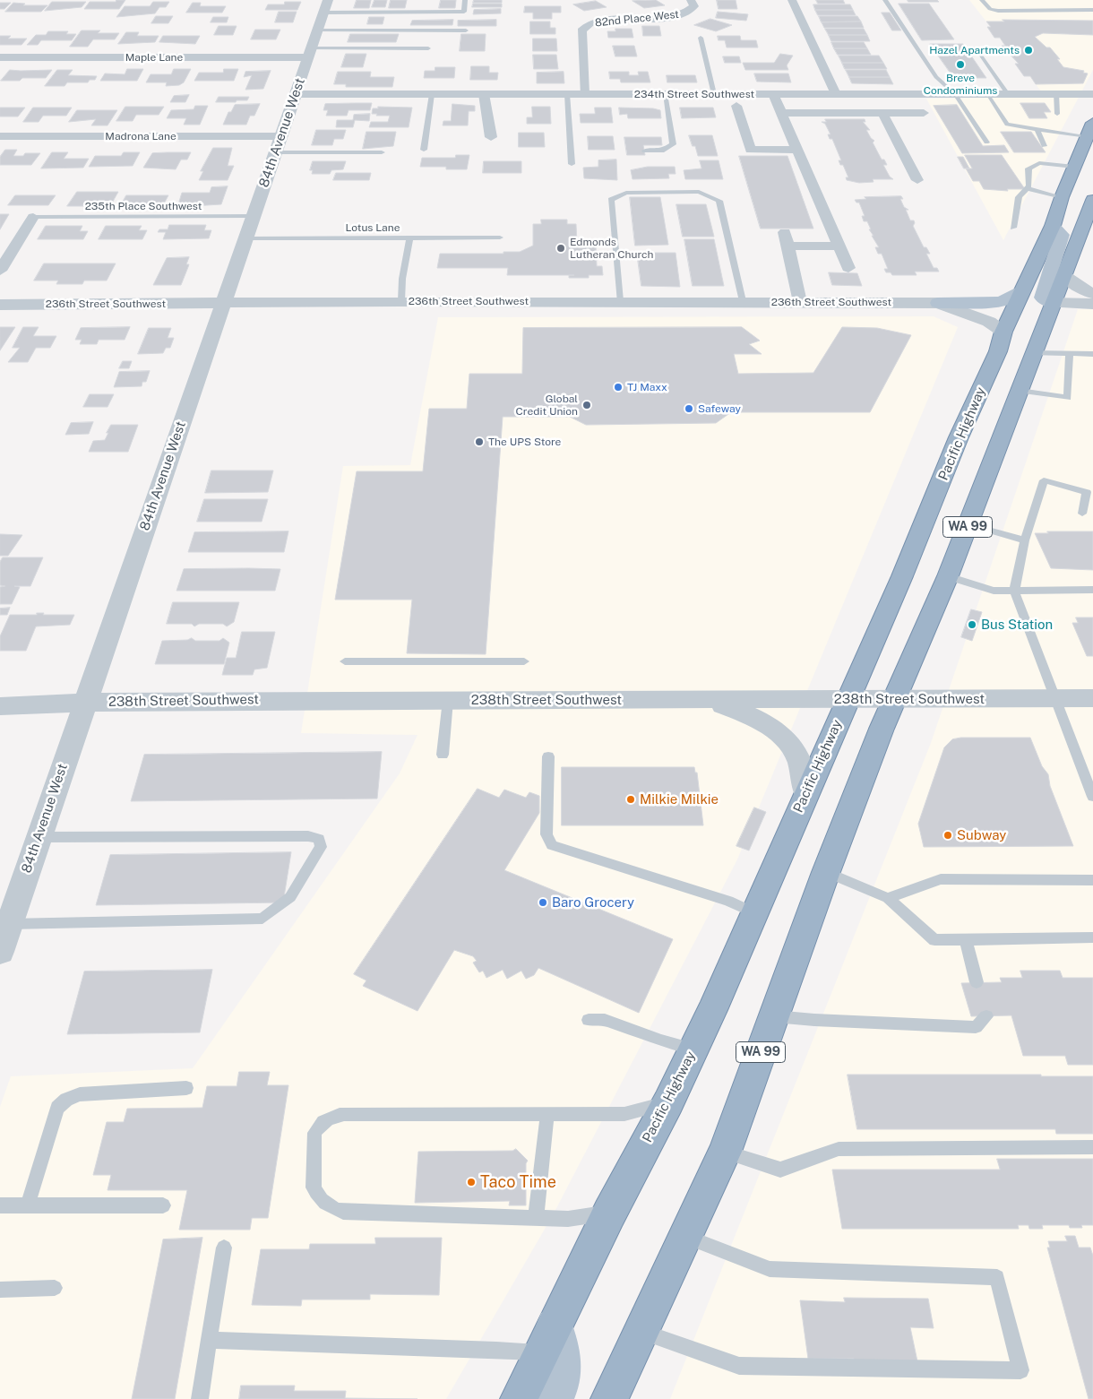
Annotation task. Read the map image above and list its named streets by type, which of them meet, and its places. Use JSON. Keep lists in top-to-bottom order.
{
  "streets": {
    "highway": ["Pacific Highway", "WA 99"],
    "street": [
      "82nd Place West",
      "Maple Lane",
      "234th Street Southwest",
      "84th Avenue West",
      "Madrona Lane",
      "236th Street Southwest",
      "238th Street Southwest"
    ],
    "lane": ["235th Place Southwest", "Lotus Lane"]
  },
  "crossings": [
    ["82nd Place West", "234th Street Southwest"],
    ["Maple Lane", "84th Avenue West"],
    ["234th Street Southwest", "84th Avenue West"],
    ["84th Avenue West", "Madrona Lane"],
    ["84th Avenue West", "235th Place Southwest"],
    ["84th Avenue West", "Lotus Lane"],
    ["84th Avenue West", "236th Street Southwest"],
    ["84th Avenue West", "238th Street Southwest"],
    ["236th Street Southwest", "Pacific Highway"],
    ["Pacific Highway", "238th Street Southwest"],
    ["WA 99", "238th Street Southwest"]
  ],
  "places": [
    "Hazel Apartments",
    "Breve Condominiums",
    "Edmonds Lutheran Church",
    "TJ Maxx",
    "Global Credit Union",
    "Safeway",
    "The UPS Store",
    "Bus Station",
    "Milkie Milkie",
    "Subway",
    "Baro Grocery",
    "Taco Time"
  ]
}
